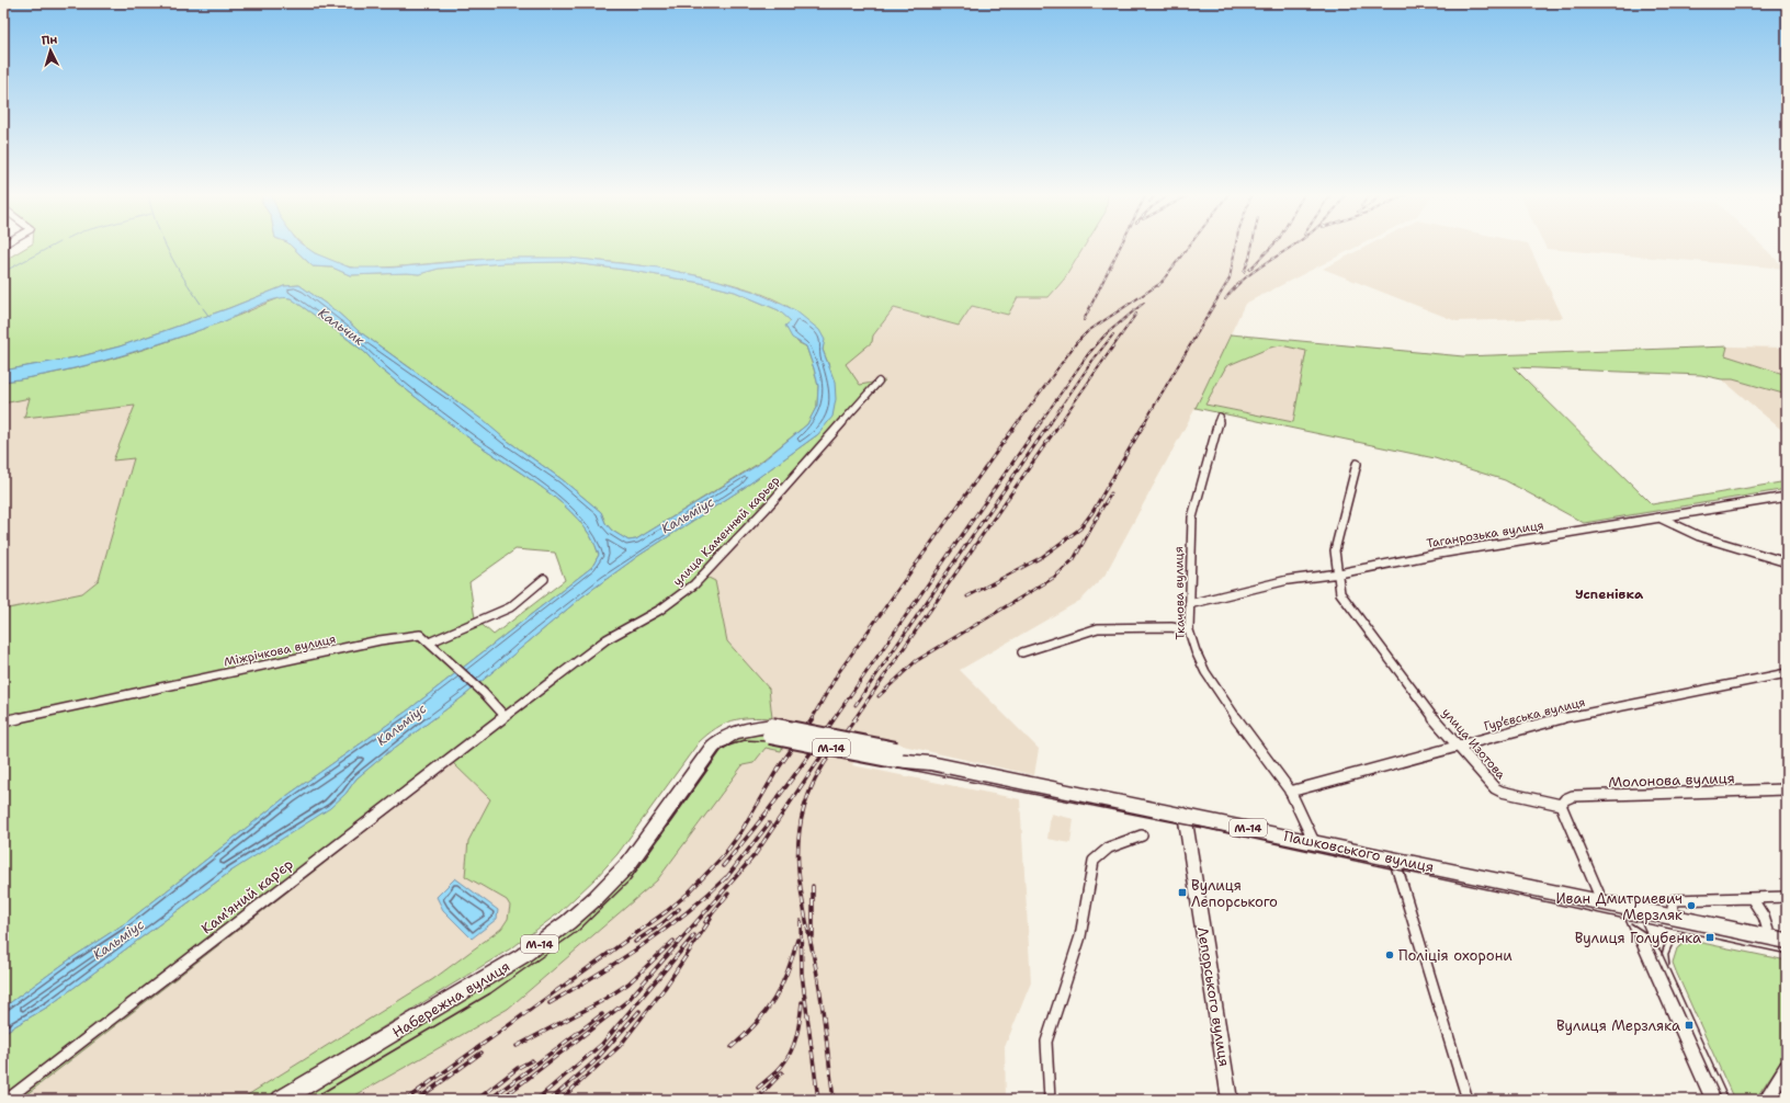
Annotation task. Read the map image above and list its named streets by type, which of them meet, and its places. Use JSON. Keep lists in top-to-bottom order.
{
  "streets": {
    "highway": ["М-14", "Пашковського вулиця", "Набережна вулиця"],
    "main road": ["Лепорського вулиця"],
    "street": [
      "улица Каменный карьер",
      "Таганрозька вулиця",
      "Ткачова вулиця",
      "Міжрічкова вулиця",
      "Гур’євська вулиця",
      "улица Изотова",
      "Молонова вулиця",
      "Кам'яний кар'єр"
    ]
  },
  "crossings": [
    ["улица Каменный карьер", "Кам'яний кар'єр"],
    ["Таганрозька вулиця", "Ткачова вулиця"],
    ["Таганрозька вулиця", "улица Изотова"],
    ["Ткачова вулиця", "Гур’євська вулиця"],
    ["Ткачова вулиця", "Пашковського вулиця"],
    ["Гур’євська вулиця", "улица Изотова"],
    ["улица Изотова", "Молонова вулиця"],
    ["Пашковського вулиця", "Лепорського вулиця"],
    ["Пашковського вулиця", "Набережна вулиця"]
  ],
  "districts": ["Успенівка"],
  "water": ["Кальчик", "Кальміус"],
  "places": {
    "transit": ["Вулиця Лепорського", "Вулиця Голубенка", "Вулиця Мерзляка"],
    "other": ["Иван Дмитриевич Мерзляк", "Поліція охорони"]
  },
  "north": "top"
}
